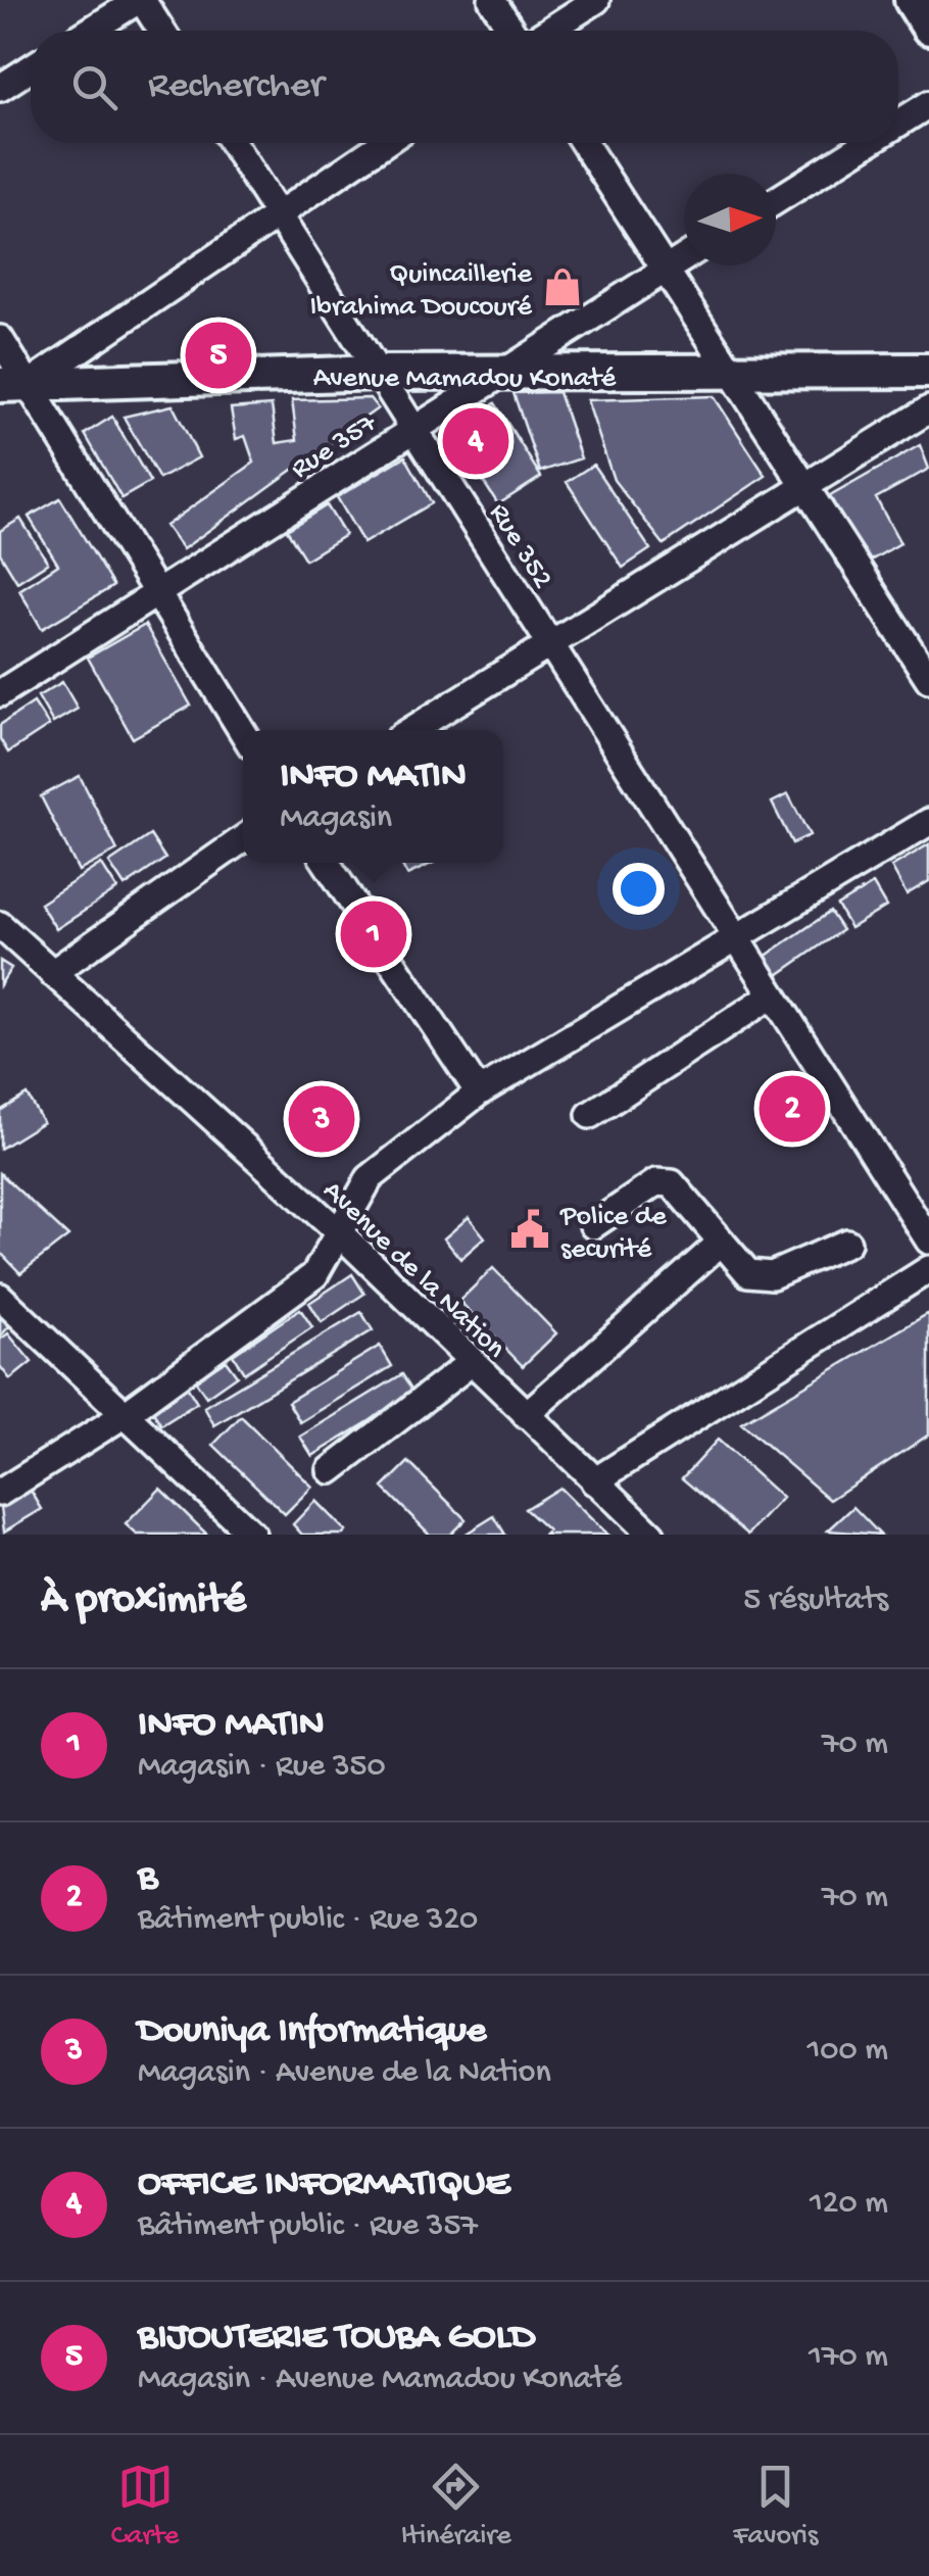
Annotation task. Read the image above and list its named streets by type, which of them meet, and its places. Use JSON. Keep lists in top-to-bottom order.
{
  "streets": {
    "main road": ["Avenue Mamadou Konaté"],
    "street": ["Rue 357", "Rue 352", "Avenue de la Nation"]
  },
  "crossings": [
    ["Avenue Mamadou Konaté", "Rue 357"],
    ["Avenue Mamadou Konaté", "Rue 352"],
    ["Rue 357", "Rue 352"]
  ],
  "places": {
    "shop": ["Quincaillerie Ibrahima Doucouré"],
    "public building": ["Police de securité"]
  },
  "north": "right",
  "page": {
    "search": "Rechercher",
    "pins": [
      "5",
      "4",
      "1",
      "2",
      "3"
    ],
    "popup": ["INFO MATIN", "Magasin"],
    "heading": ["À proximité", "5 résultats"],
    "list": [
      {
        "mark": "1",
        "name": "INFO MATIN",
        "note": "Magasin · Rue 350",
        "value": "70 m"
      },
      {
        "mark": "2",
        "name": "B",
        "note": "Bâtiment public · Rue 320",
        "value": "70 m"
      },
      {
        "mark": "3",
        "name": "Douniya Informatique",
        "note": "Magasin · Avenue de la Nation",
        "value": "100 m"
      },
      {
        "mark": "4",
        "name": "OFFICE INFORMATIQUE",
        "note": "Bâtiment public · Rue 357",
        "value": "120 m"
      },
      {
        "mark": "5",
        "name": "BIJOUTERIE TOUBA GOLD",
        "note": "Magasin · Avenue Mamadou Konaté",
        "value": "170 m"
      }
    ],
    "nav": ["Carte", "Itinéraire", "Favoris"]
  }
}
